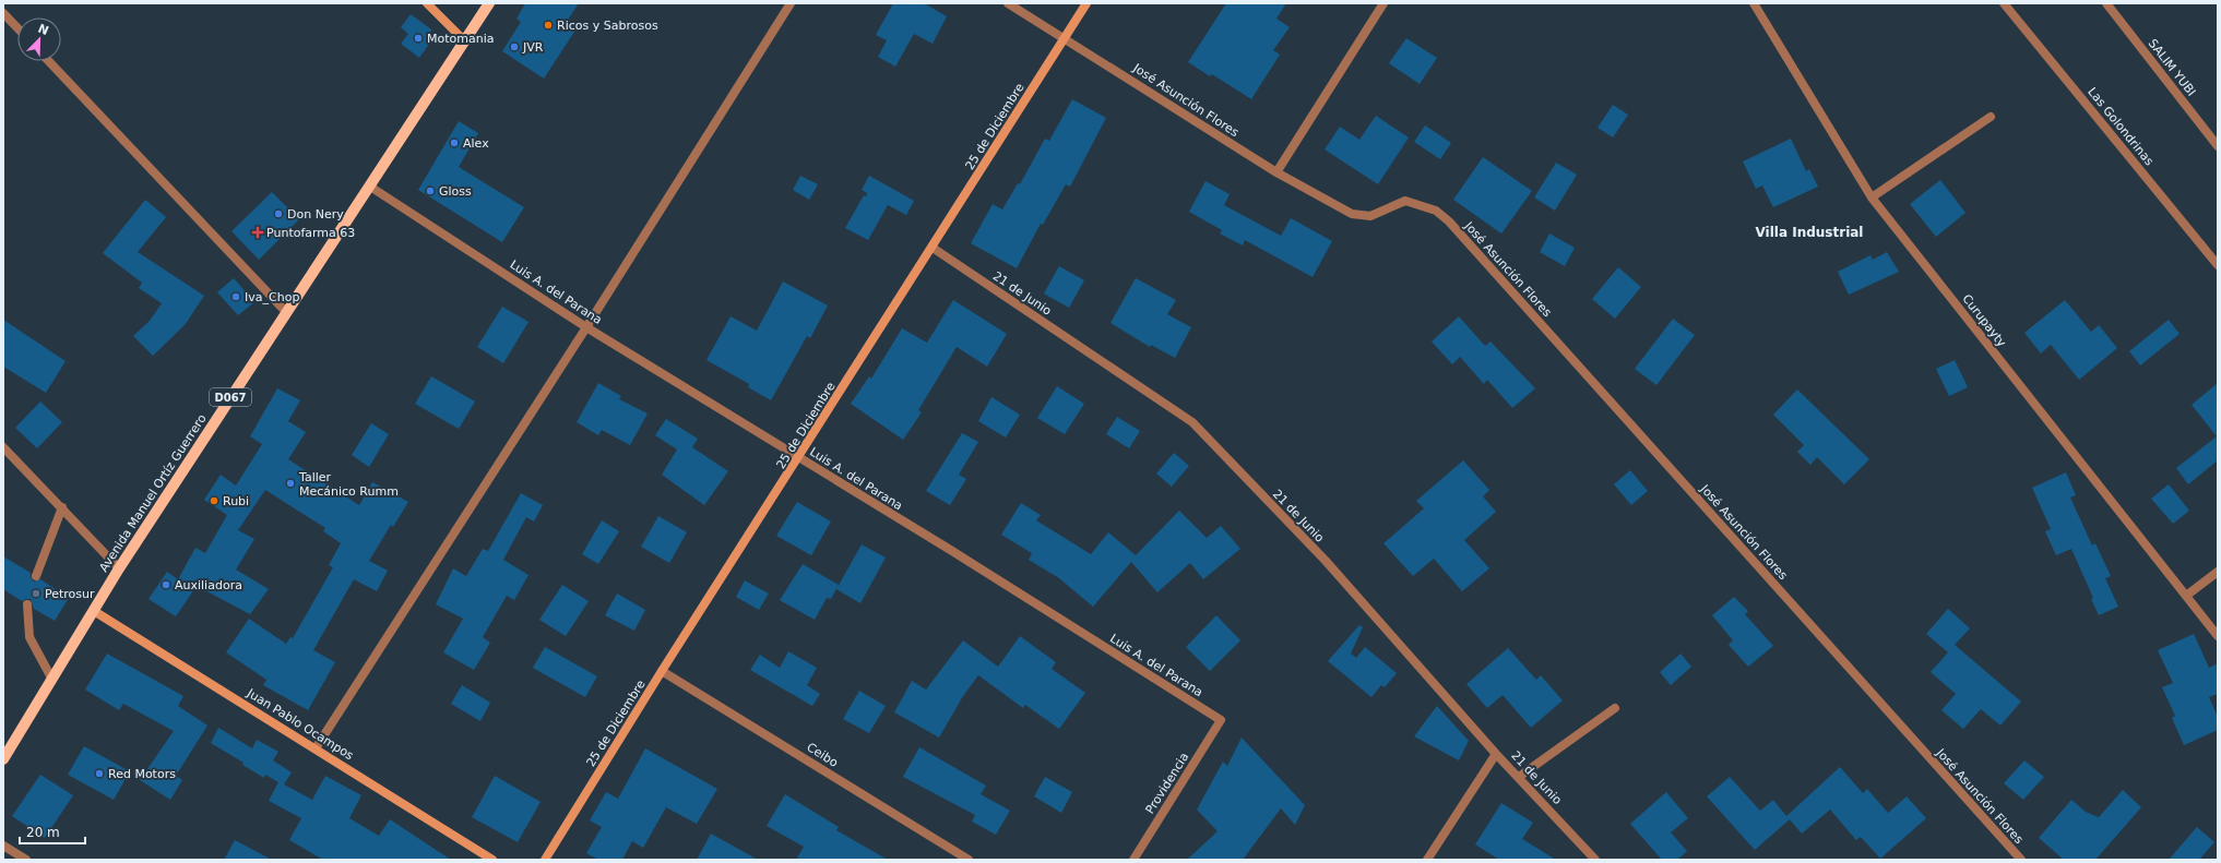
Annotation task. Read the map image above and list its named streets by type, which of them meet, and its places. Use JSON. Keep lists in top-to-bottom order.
{
  "streets": {
    "main road": ["D067", "Avenida Manuel Ortíz Guerrero"],
    "street": [
      "SALIM YUBI",
      "José Asunción Flores",
      "25 de Diciembre",
      "Las Golondrinas",
      "Luis A. del Parana",
      "21 de Junio",
      "Curupayty",
      "Juan Pablo Ocampos",
      "Ceibo",
      "Providencia"
    ]
  },
  "crossings": [
    ["José Asunción Flores", "25 de Diciembre"],
    ["25 de Diciembre", "Luis A. del Parana"],
    ["25 de Diciembre", "21 de Junio"],
    ["25 de Diciembre", "Ceibo"],
    ["Luis A. del Parana", "Avenida Manuel Ortíz Guerrero"],
    ["Luis A. del Parana", "Providencia"],
    ["Avenida Manuel Ortíz Guerrero", "Juan Pablo Ocampos"]
  ],
  "districts": ["Villa Industrial"],
  "places": {
    "other": [
      "Ricos y Sabrosos",
      "Motomania",
      "JVR",
      "Alex",
      "Gloss",
      "Don Nery",
      "Iva_Chop",
      "Taller Mecánico Rumm",
      "Rubi",
      "Auxiliadora",
      "Petrosur",
      "Red Motors"
    ],
    "health": ["Puntofarma 63"]
  },
  "scale_bar": "20 m",
  "north": "top right"
}
